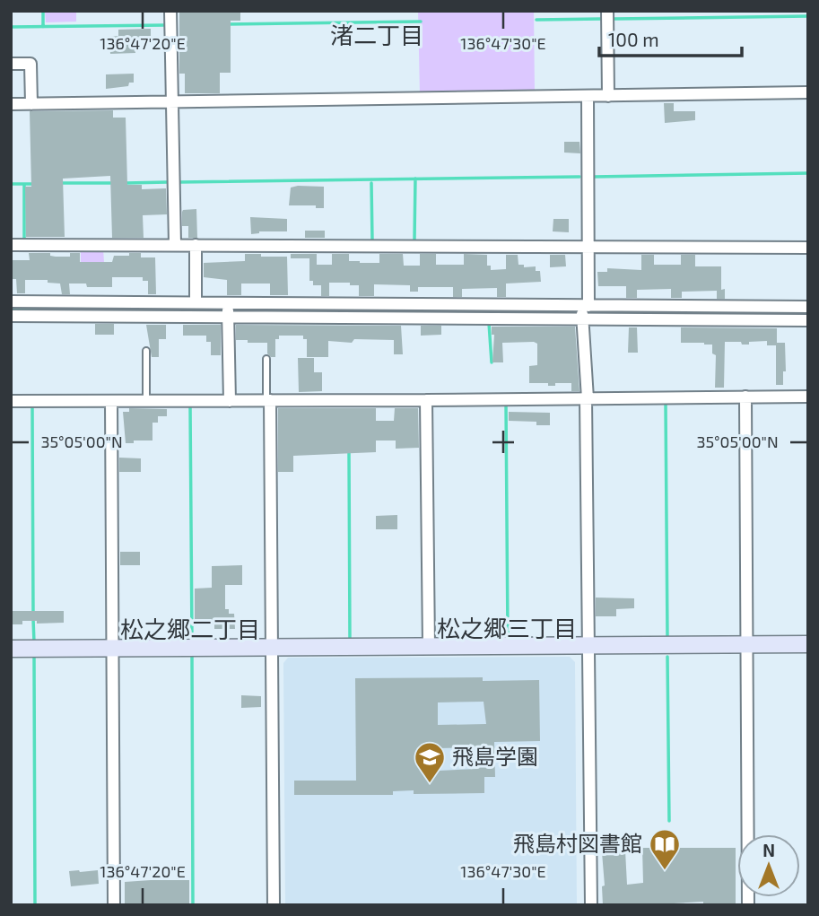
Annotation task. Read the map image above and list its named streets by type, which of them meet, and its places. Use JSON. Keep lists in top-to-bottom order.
{
  "districts": ["渚二丁目", "松之郷三丁目", "松之郷二丁目"],
  "places": {
    "school or university": ["飛島学園"],
    "library": ["飛島村図書館"]
  },
  "scale_bar": "100 m",
  "north": "top",
  "coordinates": ["136°47'20\"E", "136°47'30\"E", "35°05'00\"N"]
}
